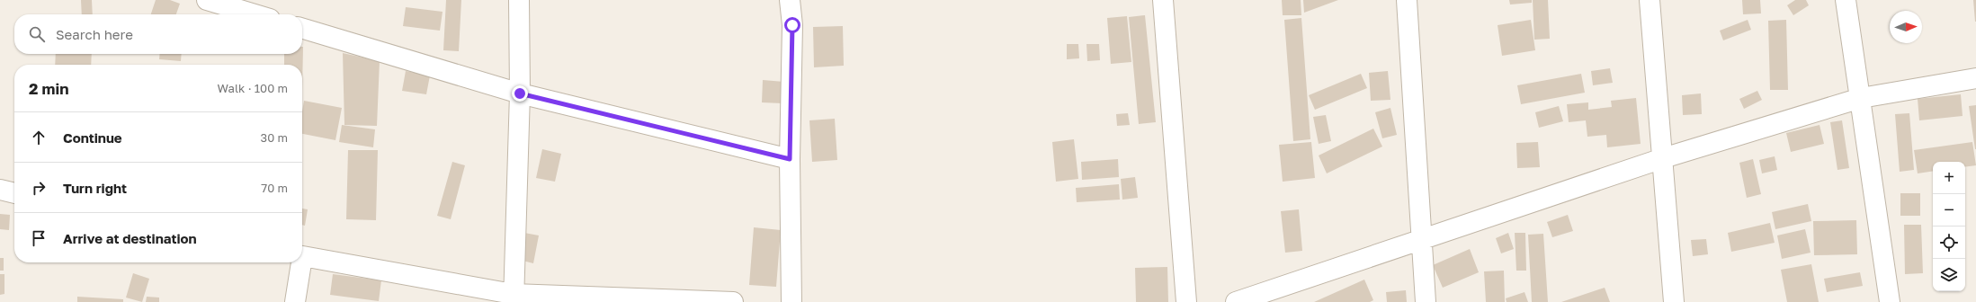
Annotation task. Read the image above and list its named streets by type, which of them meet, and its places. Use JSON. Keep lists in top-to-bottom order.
{
  "north": "right",
  "page": {
    "search": "Search here",
    "heading": ["2 min", "Walk · 100 m"],
    "list": [
      ["Continue", "30 m"],
      ["Turn right", "70 m"],
      "Arrive at destination"
    ],
    "map_buttons": ["+", "−"]
  }
}
